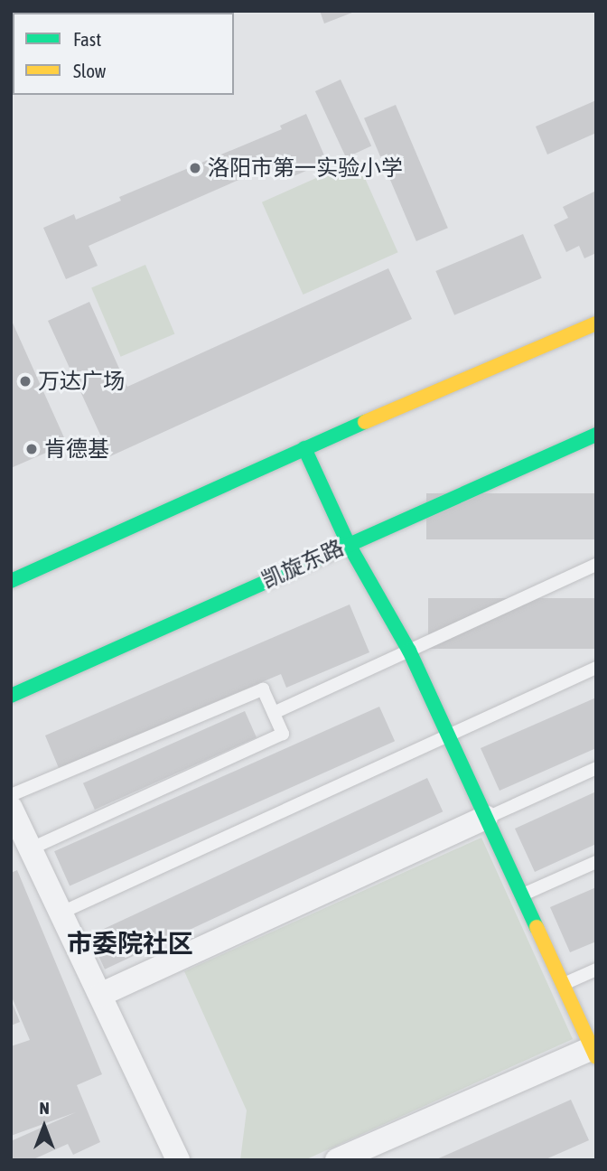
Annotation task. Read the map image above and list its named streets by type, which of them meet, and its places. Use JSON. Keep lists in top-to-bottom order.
{
  "streets": {
    "main road": ["凯旋东路"]
  },
  "districts": ["市委院社区"],
  "places": ["洛阳市第一实验小学", "万达广场", "肯德基"],
  "legend": ["Fast", "Slow"],
  "north": "top"
}
